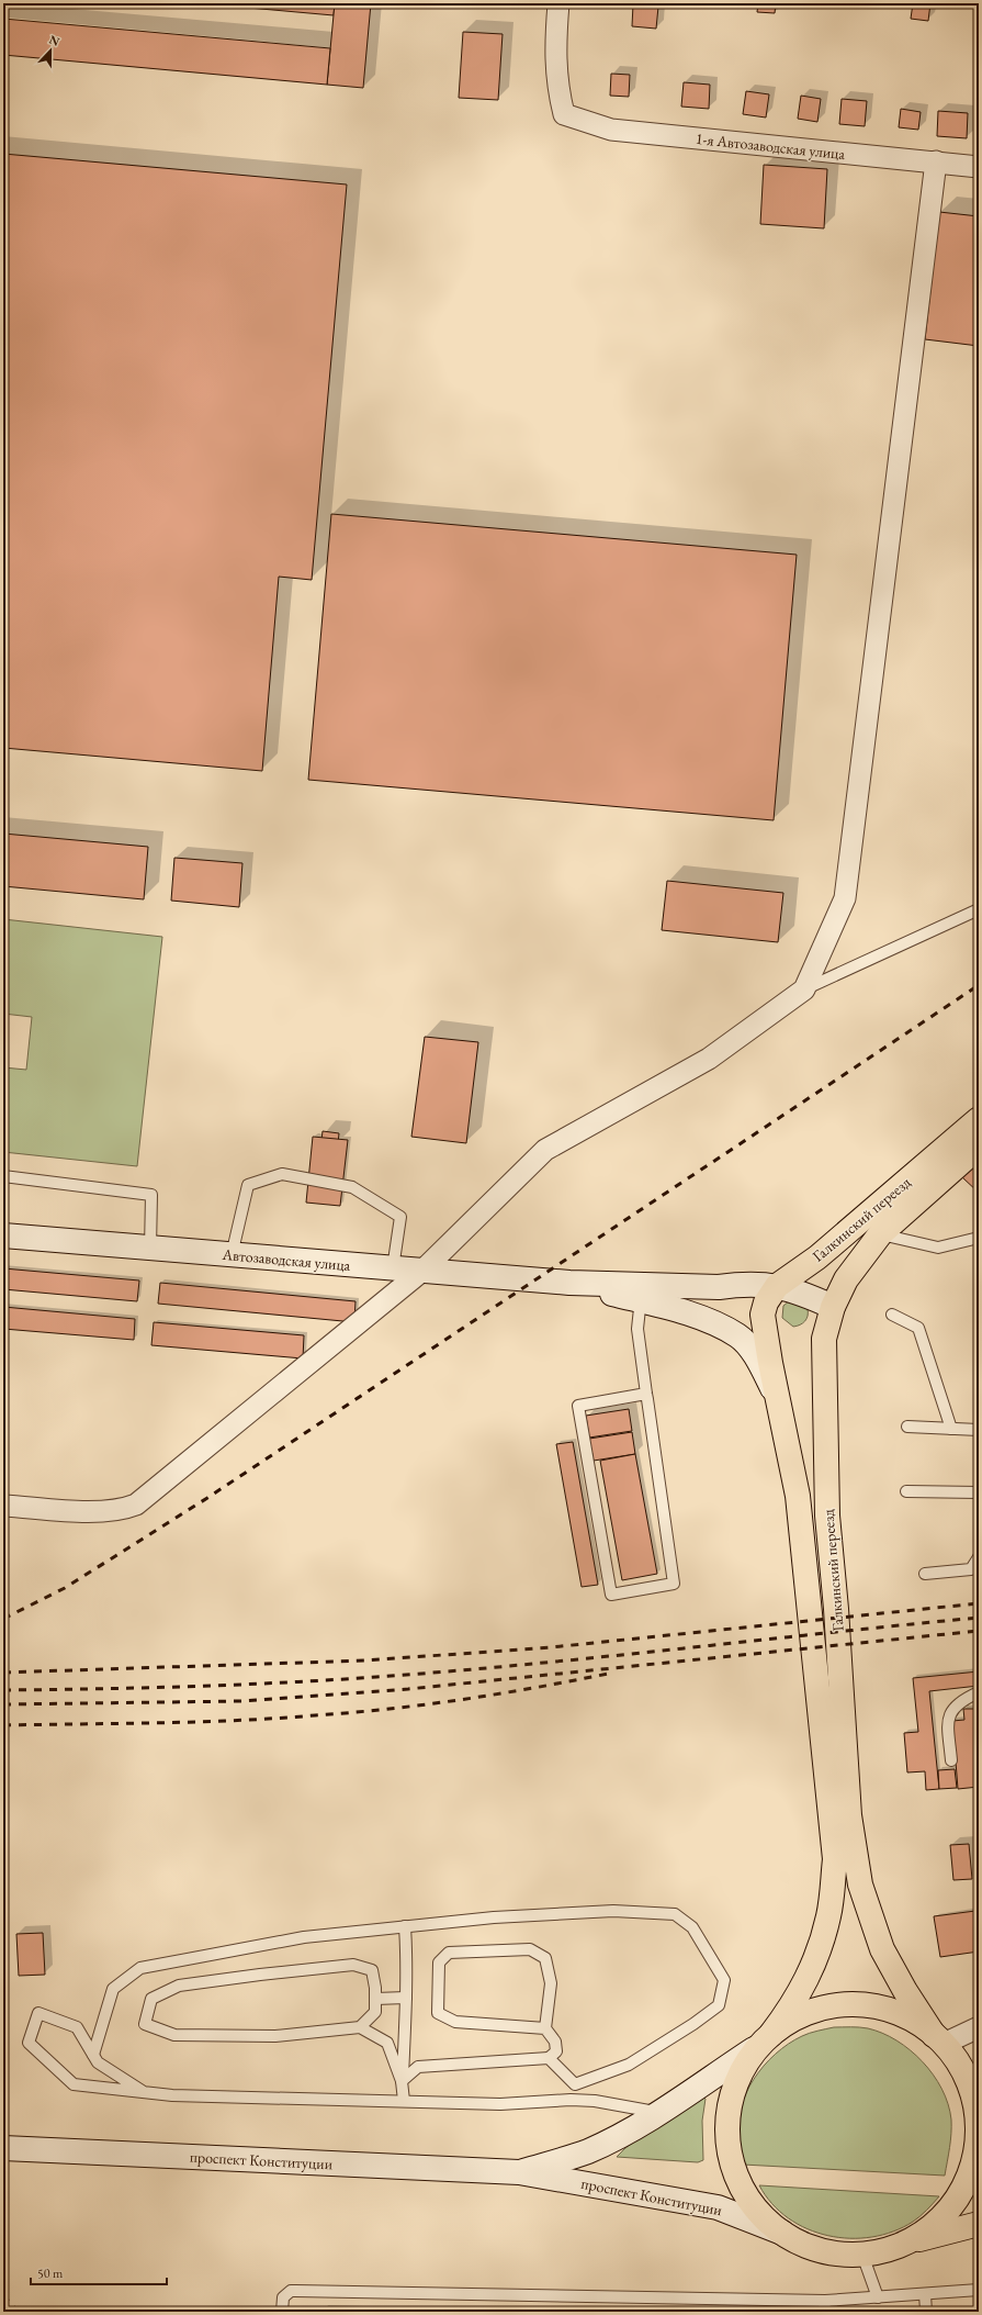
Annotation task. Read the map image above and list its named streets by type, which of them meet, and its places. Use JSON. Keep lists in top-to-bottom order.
{
  "streets": {
    "main road": ["Галкинский переезд"],
    "street": ["1-я Автозаводская улица", "Автозаводская улица", "проспект Конституции"]
  },
  "crossings": [
    ["Галкинский переезд", "проспект Конституции"]
  ],
  "scale_bar": "50 m",
  "north": "top"
}
